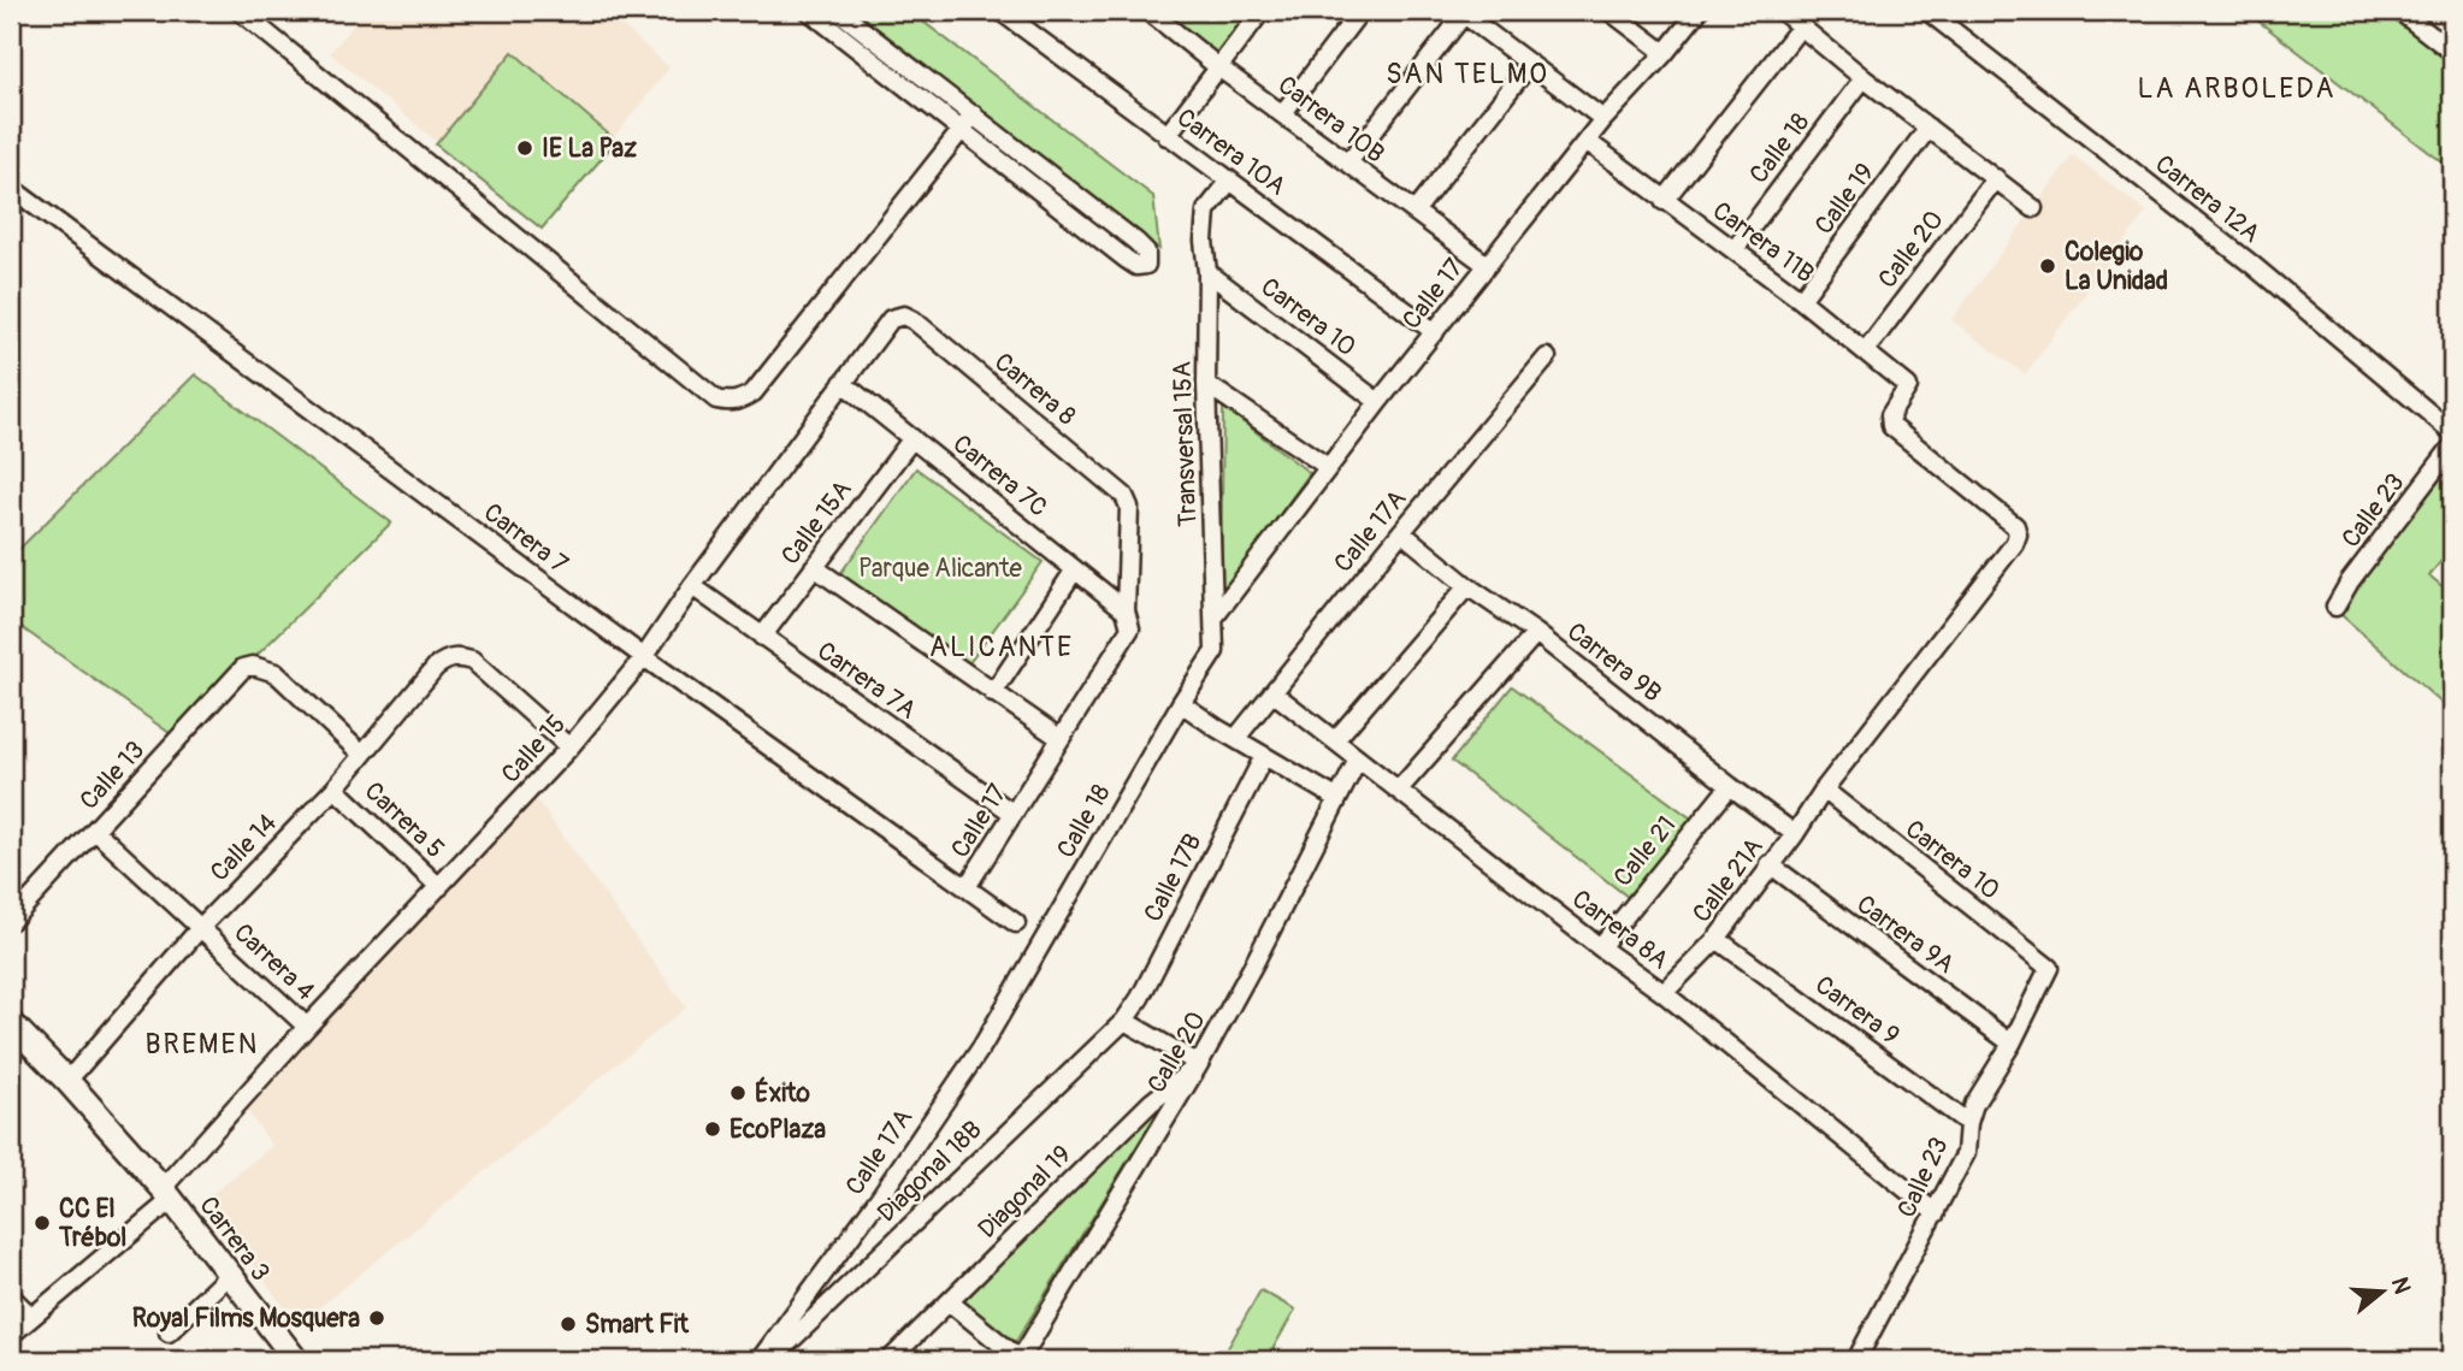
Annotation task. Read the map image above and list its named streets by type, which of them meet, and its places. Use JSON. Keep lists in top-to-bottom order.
{
  "streets": {
    "main road": ["Carrera 3"],
    "street": [
      "Carrera 10B",
      "Calle 18",
      "Carrera 10A",
      "Calle 19",
      "Carrera 12A",
      "Carrera 11B",
      "Calle 20",
      "Calle 17",
      "Carrera 10",
      "Carrera 8",
      "Transversal 15A",
      "Carrera 7C",
      "Calle 23",
      "Calle 15A",
      "Calle 17A",
      "Carrera 7",
      "Carrera 9B",
      "Carrera 7A",
      "Calle 15",
      "Calle 13",
      "Carrera 5",
      "Calle 14",
      "Calle 21",
      "Calle 17B",
      "Calle 21A",
      "Carrera 8A",
      "Carrera 9A",
      "Carrera 4",
      "Carrera 9",
      "Diagonal 18B",
      "Diagonal 19"
    ]
  },
  "crossings": [
    ["Carrera 10B", "Calle 17"],
    ["Calle 18", "Carrera 11B"],
    ["Calle 18", "Transversal 15A"],
    ["Calle 18", "Calle 17A"],
    ["Carrera 10A", "Calle 17"],
    ["Carrera 10A", "Transversal 15A"],
    ["Calle 19", "Carrera 11B"],
    ["Carrera 11B", "Calle 20"],
    ["Carrera 11B", "Calle 17"],
    ["Carrera 11B", "Calle 21A"],
    ["Calle 20", "Carrera 8A"],
    ["Calle 20", "Diagonal 19"],
    ["Calle 17", "Carrera 10"],
    ["Calle 17", "Carrera 8"],
    ["Calle 17", "Transversal 15A"],
    ["Calle 17", "Carrera 7C"],
    ["Calle 17", "Carrera 7"],
    ["Calle 17", "Carrera 7A"],
    ["Carrera 10", "Transversal 15A"],
    ["Carrera 10", "Calle 23"],
    ["Carrera 10", "Calle 21A"],
    ["Carrera 8", "Calle 15"],
    ["Carrera 7C", "Calle 15A"],
    ["Carrera 7C", "Calle 15"],
    ["Calle 23", "Carrera 8A"],
    ["Calle 23", "Carrera 9A"],
    ["Calle 23", "Carrera 9"],
    ["Calle 15A", "Carrera 7A"],
    ["Calle 17A", "Carrera 9B"],
    ["Calle 17A", "Carrera 8A"],
    ["Carrera 7", "Calle 15"],
    ["Carrera 9B", "Calle 21"],
    ["Carrera 9B", "Calle 21A"],
    ["Carrera 7A", "Calle 15"],
    ["Calle 15", "Carrera 5"],
    ["Calle 15", "Calle 14"],
    ["Calle 15", "Carrera 4"],
    ["Calle 15", "Carrera 3"],
    ["Calle 13", "Calle 14"],
    ["Calle 13", "Carrera 4"],
    ["Carrera 5", "Calle 14"],
    ["Calle 14", "Carrera 4"],
    ["Calle 14", "Carrera 3"],
    ["Calle 21", "Carrera 8A"],
    ["Calle 17B", "Diagonal 18B"],
    ["Calle 21A", "Carrera 8A"],
    ["Calle 21A", "Carrera 9A"],
    ["Calle 21A", "Carrera 9"]
  ],
  "districts": [
    "SAN TELMO",
    "LA ARBOLEDA",
    "ALICANTE",
    "BREMEN"
  ],
  "parks": ["Parque Alicante"],
  "places": [
    "IE La Paz",
    "Colegio La Unidad",
    "Éxito",
    "EcoPlaza",
    "CC El Trébol",
    "Royal Films Mosquera",
    "Smart Fit"
  ],
  "north": "right"
}
